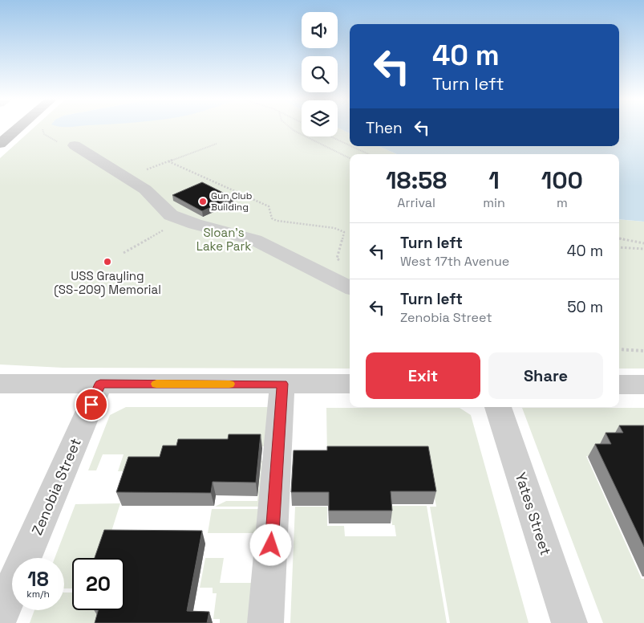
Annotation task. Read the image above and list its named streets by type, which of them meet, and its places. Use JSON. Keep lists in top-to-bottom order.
{
  "streets": {
    "street": ["Zenobia Street", "Yates Street"]
  },
  "parks": ["Sloan's Lake Park"],
  "places": ["Gun Club Building", "USS Grayling (SS-209) Memorial"],
  "page": {
    "turn": ["40 m", "Turn left"],
    "then": "Then",
    "eta": [
      "18:58",
      "Arrival",
      "1",
      "min",
      "100",
      "m"
    ],
    "list": [
      {
        "name": "Turn left",
        "note": "West 17th Avenue",
        "value": "40 m"
      },
      {
        "name": "Turn left",
        "note": "Zenobia Street",
        "value": "50 m"
      }
    ],
    "buttons": ["Exit", "Share"],
    "speed": "18 km/h",
    "limit": "20"
  }
}
